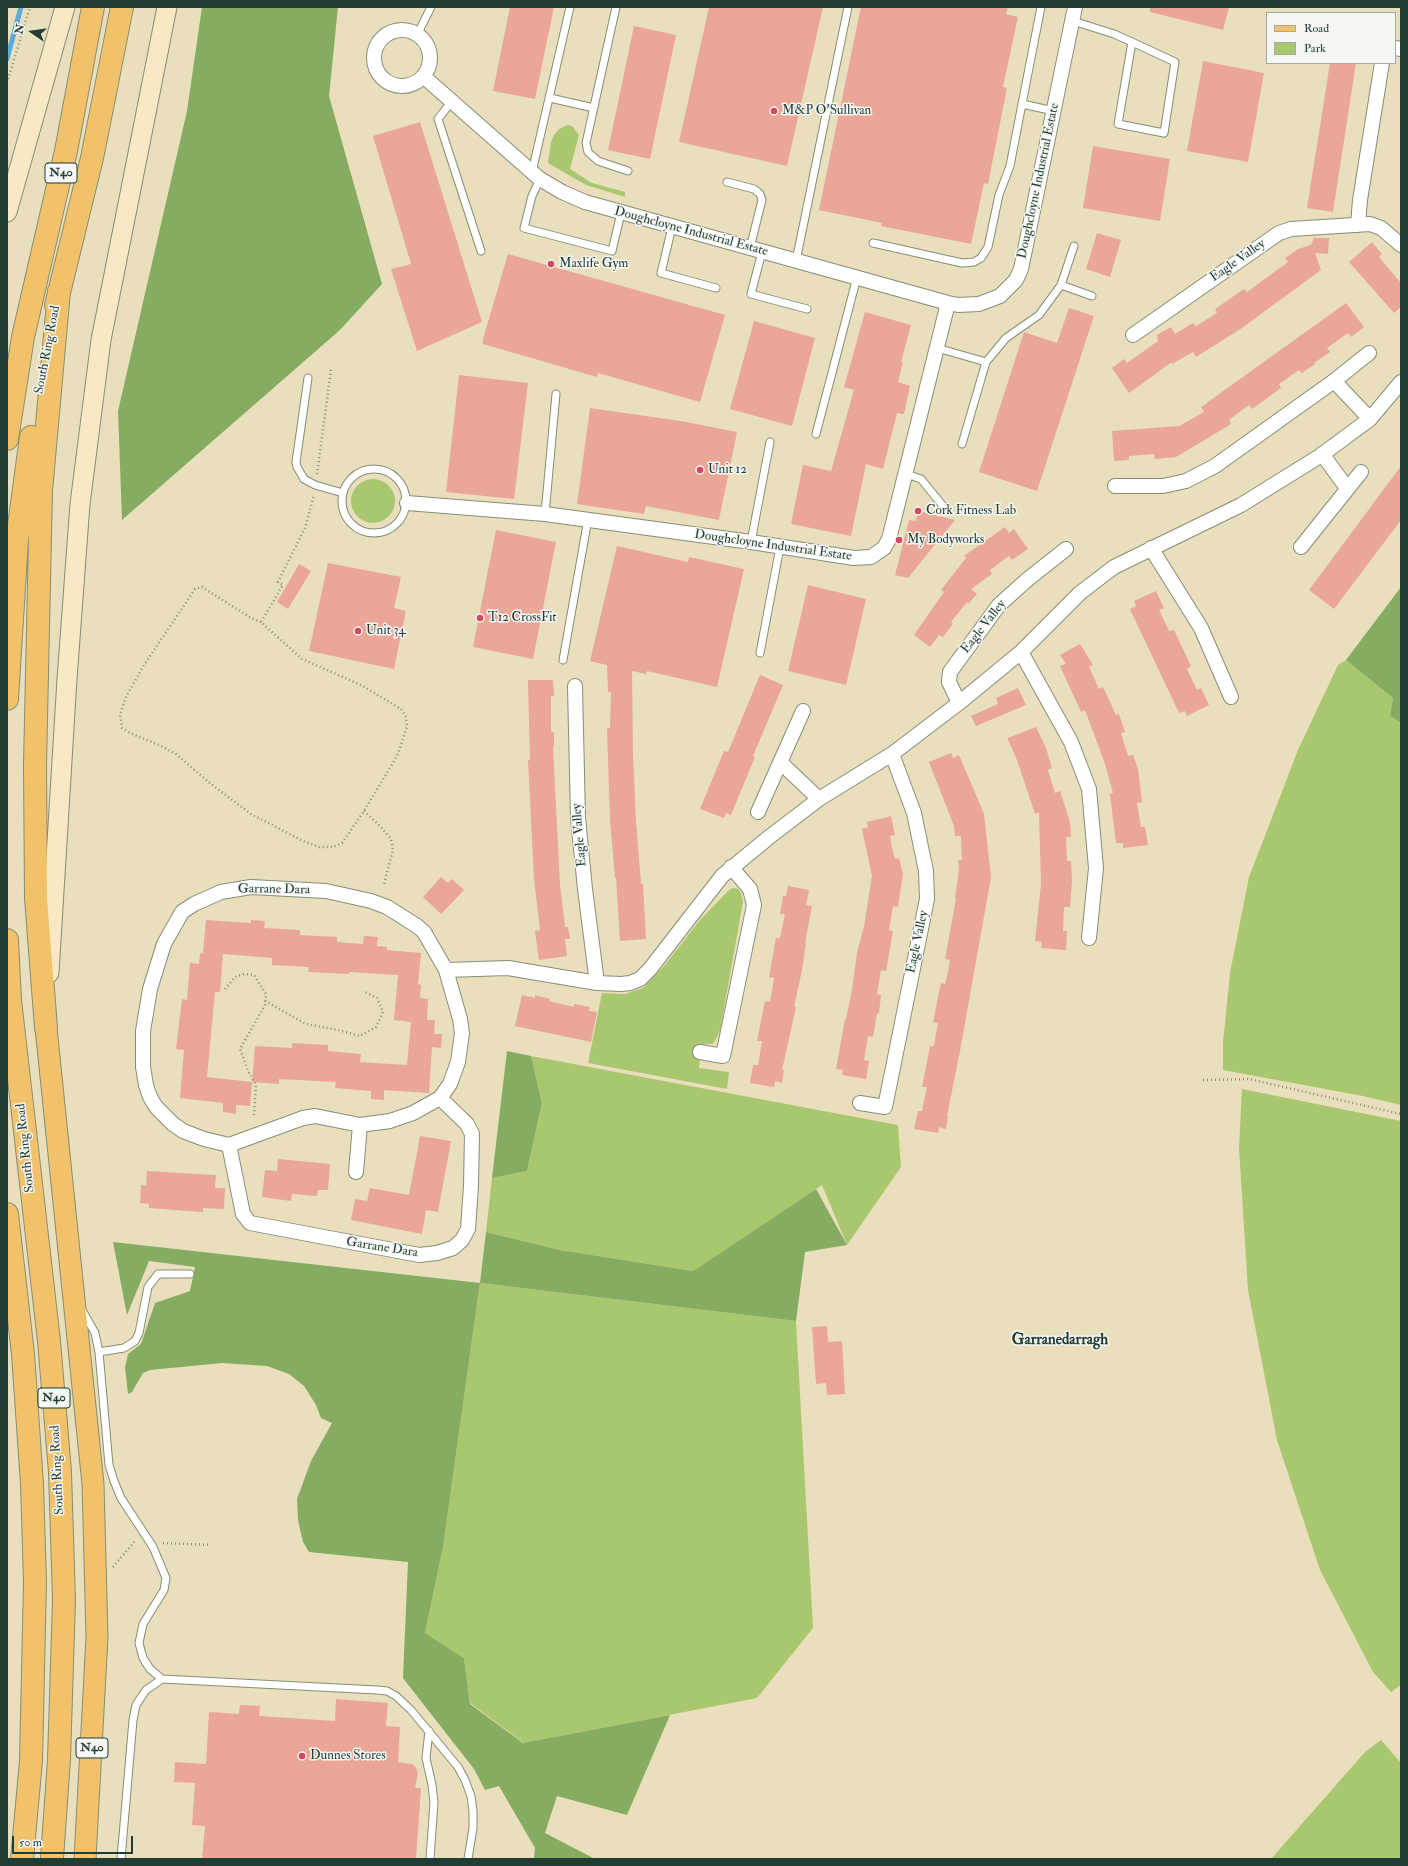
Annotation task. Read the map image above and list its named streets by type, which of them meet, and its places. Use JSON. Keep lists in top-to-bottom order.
{
  "streets": {
    "highway": ["N40", "South Ring Road"],
    "street": ["Doughcloyne Industrial Estate", "Eagle Valley", "Garrane Dara"]
  },
  "districts": ["Garranedarragh"],
  "places": [
    "M&P O’Sullivan",
    "Maxlife Gym",
    "Unit 12",
    "Cork Fitness Lab",
    "My Bodyworks",
    "T12 CrossFit",
    "Unit 34",
    "Dunnes Stores"
  ],
  "legend": ["Road", "Park"],
  "scale_bar": "50 m",
  "north": "left"
}
